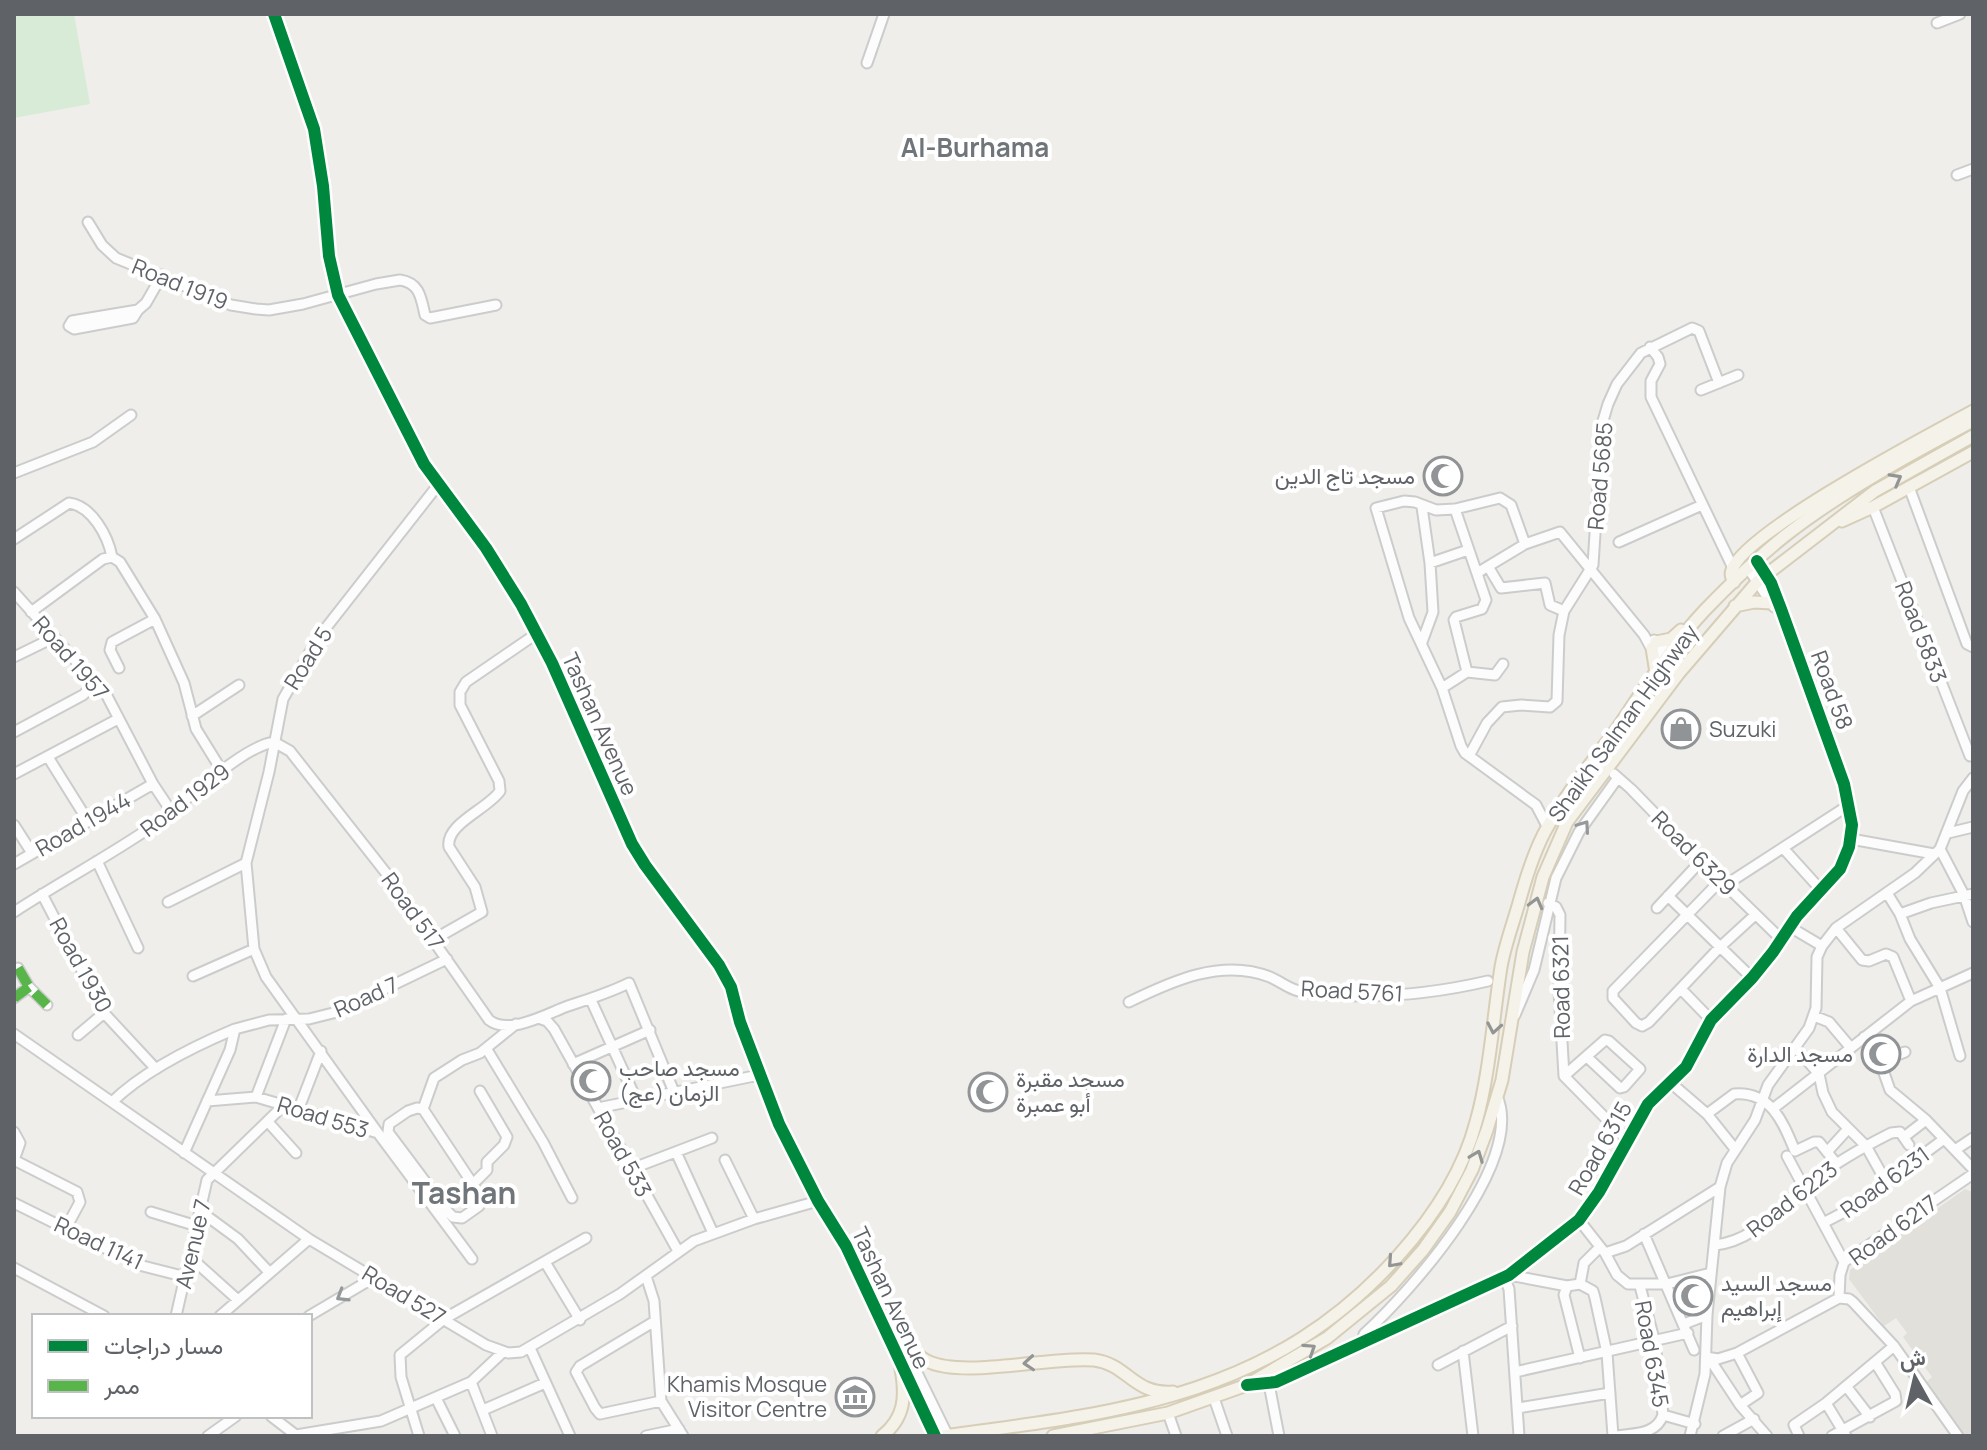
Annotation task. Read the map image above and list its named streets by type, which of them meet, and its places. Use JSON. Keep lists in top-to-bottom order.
{
  "streets": {
    "main road": ["Shaikh Salman Highway"],
    "street": [
      "Road 1919",
      "Road 5685",
      "Road 5833",
      "Road 1957",
      "Road 5",
      "Road 58",
      "Tashan Avenue",
      "Road 1929",
      "Road 1944",
      "Road 6329",
      "Road 517",
      "Road 1930",
      "Road 6321",
      "Road 5761",
      "Road 7",
      "Road 553",
      "Road 6315",
      "Road 533",
      "Road 6231",
      "Road 6223",
      "Road 6217",
      "Road 1141",
      "Avenue 7",
      "Road 527",
      "Road 6345"
    ]
  },
  "crossings": [
    ["Road 1919", "Tashan Avenue"],
    ["Road 1957", "Road 1929"],
    ["Road 1957", "Road 1944"],
    ["Road 5", "Tashan Avenue"],
    ["Road 5", "Road 1929"],
    ["Road 5", "Road 517"],
    ["Road 5", "Road 7"],
    ["Road 5", "Road 553"],
    ["Road 58", "Shaikh Salman Highway"],
    ["Road 58", "Road 6315"],
    ["Shaikh Salman Highway", "Tashan Avenue"],
    ["Shaikh Salman Highway", "Road 6329"],
    ["Shaikh Salman Highway", "Road 6315"],
    ["Road 1929", "Road 517"],
    ["Road 1929", "Road 1930"],
    ["Road 6329", "Road 6315"],
    ["Road 517", "Road 7"],
    ["Road 517", "Road 533"],
    ["Road 1930", "Road 7"],
    ["Road 7", "Road 553"],
    ["Road 7", "Road 527"],
    ["Road 1141", "Avenue 7"],
    ["Avenue 7", "Road 527"]
  ],
  "districts": ["Al-Burhama", "Tashan"],
  "places": {
    "mosque": [
      "مسجد تاج الدين",
      "مسجد الدارة",
      "مسجد صاحب الزمان (عج)",
      "مسجد مقبرة أبو عمبرة",
      "مسجد السيد إبراهيم"
    ],
    "shop": ["Suzuki"],
    "museum": ["Khamis Mosque Visitor Centre"]
  },
  "legend": ["مسار دراجات", "ممر"],
  "north": "top"
}
